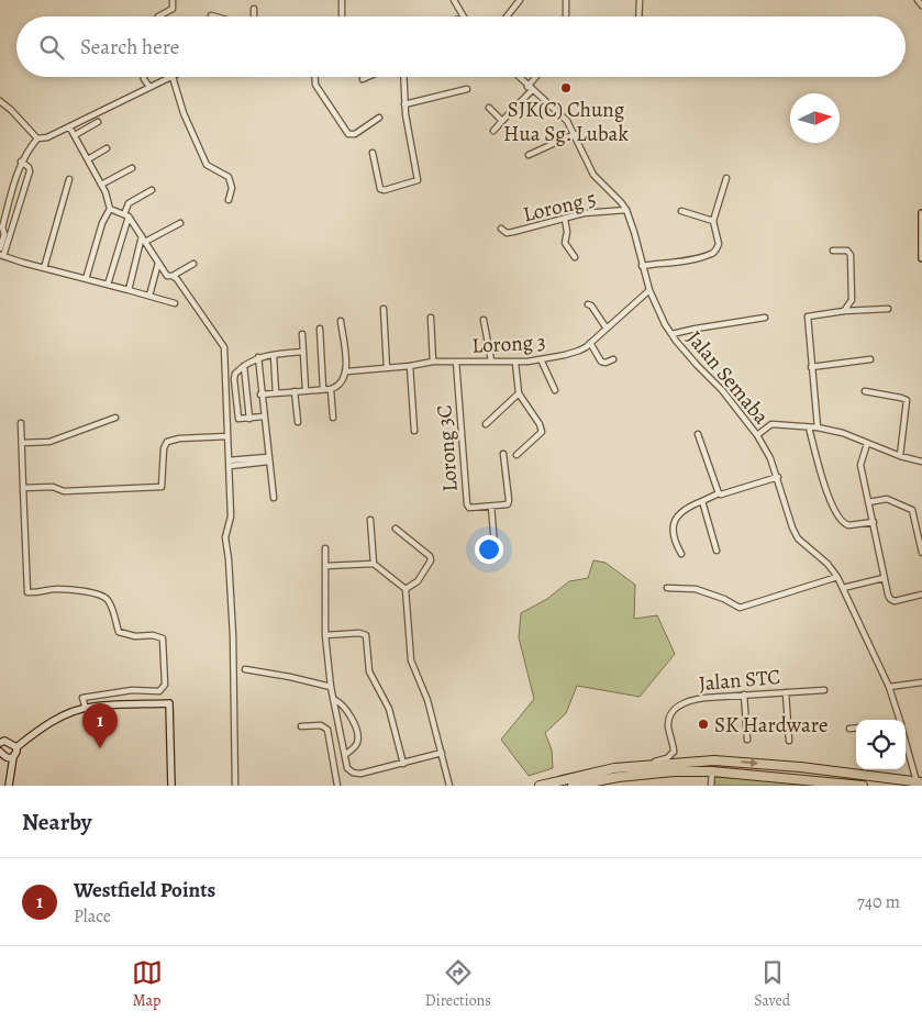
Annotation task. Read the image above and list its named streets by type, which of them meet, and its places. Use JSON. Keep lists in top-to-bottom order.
{
  "streets": {
    "street": [
      "Lorong 5",
      "Lorong 3",
      "Jalan Semaba",
      "Lorong 3C",
      "Jalan STC"
    ]
  },
  "crossings": [
    ["Lorong 5", "Jalan Semaba"],
    ["Lorong 3", "Jalan Semaba"],
    ["Lorong 3", "Lorong 3C"]
  ],
  "places": ["SJK(C) Chung Hua Sg. Lubak", "SK Hardware"],
  "north": "right",
  "page": {
    "search": "Search here",
    "pins": "1",
    "heading": "Nearby",
    "list": [
      {
        "mark": "1",
        "name": "Westfield Points",
        "note": "Place",
        "value": "740 m"
      }
    ],
    "nav": ["Map", "Directions", "Saved"]
  }
}
